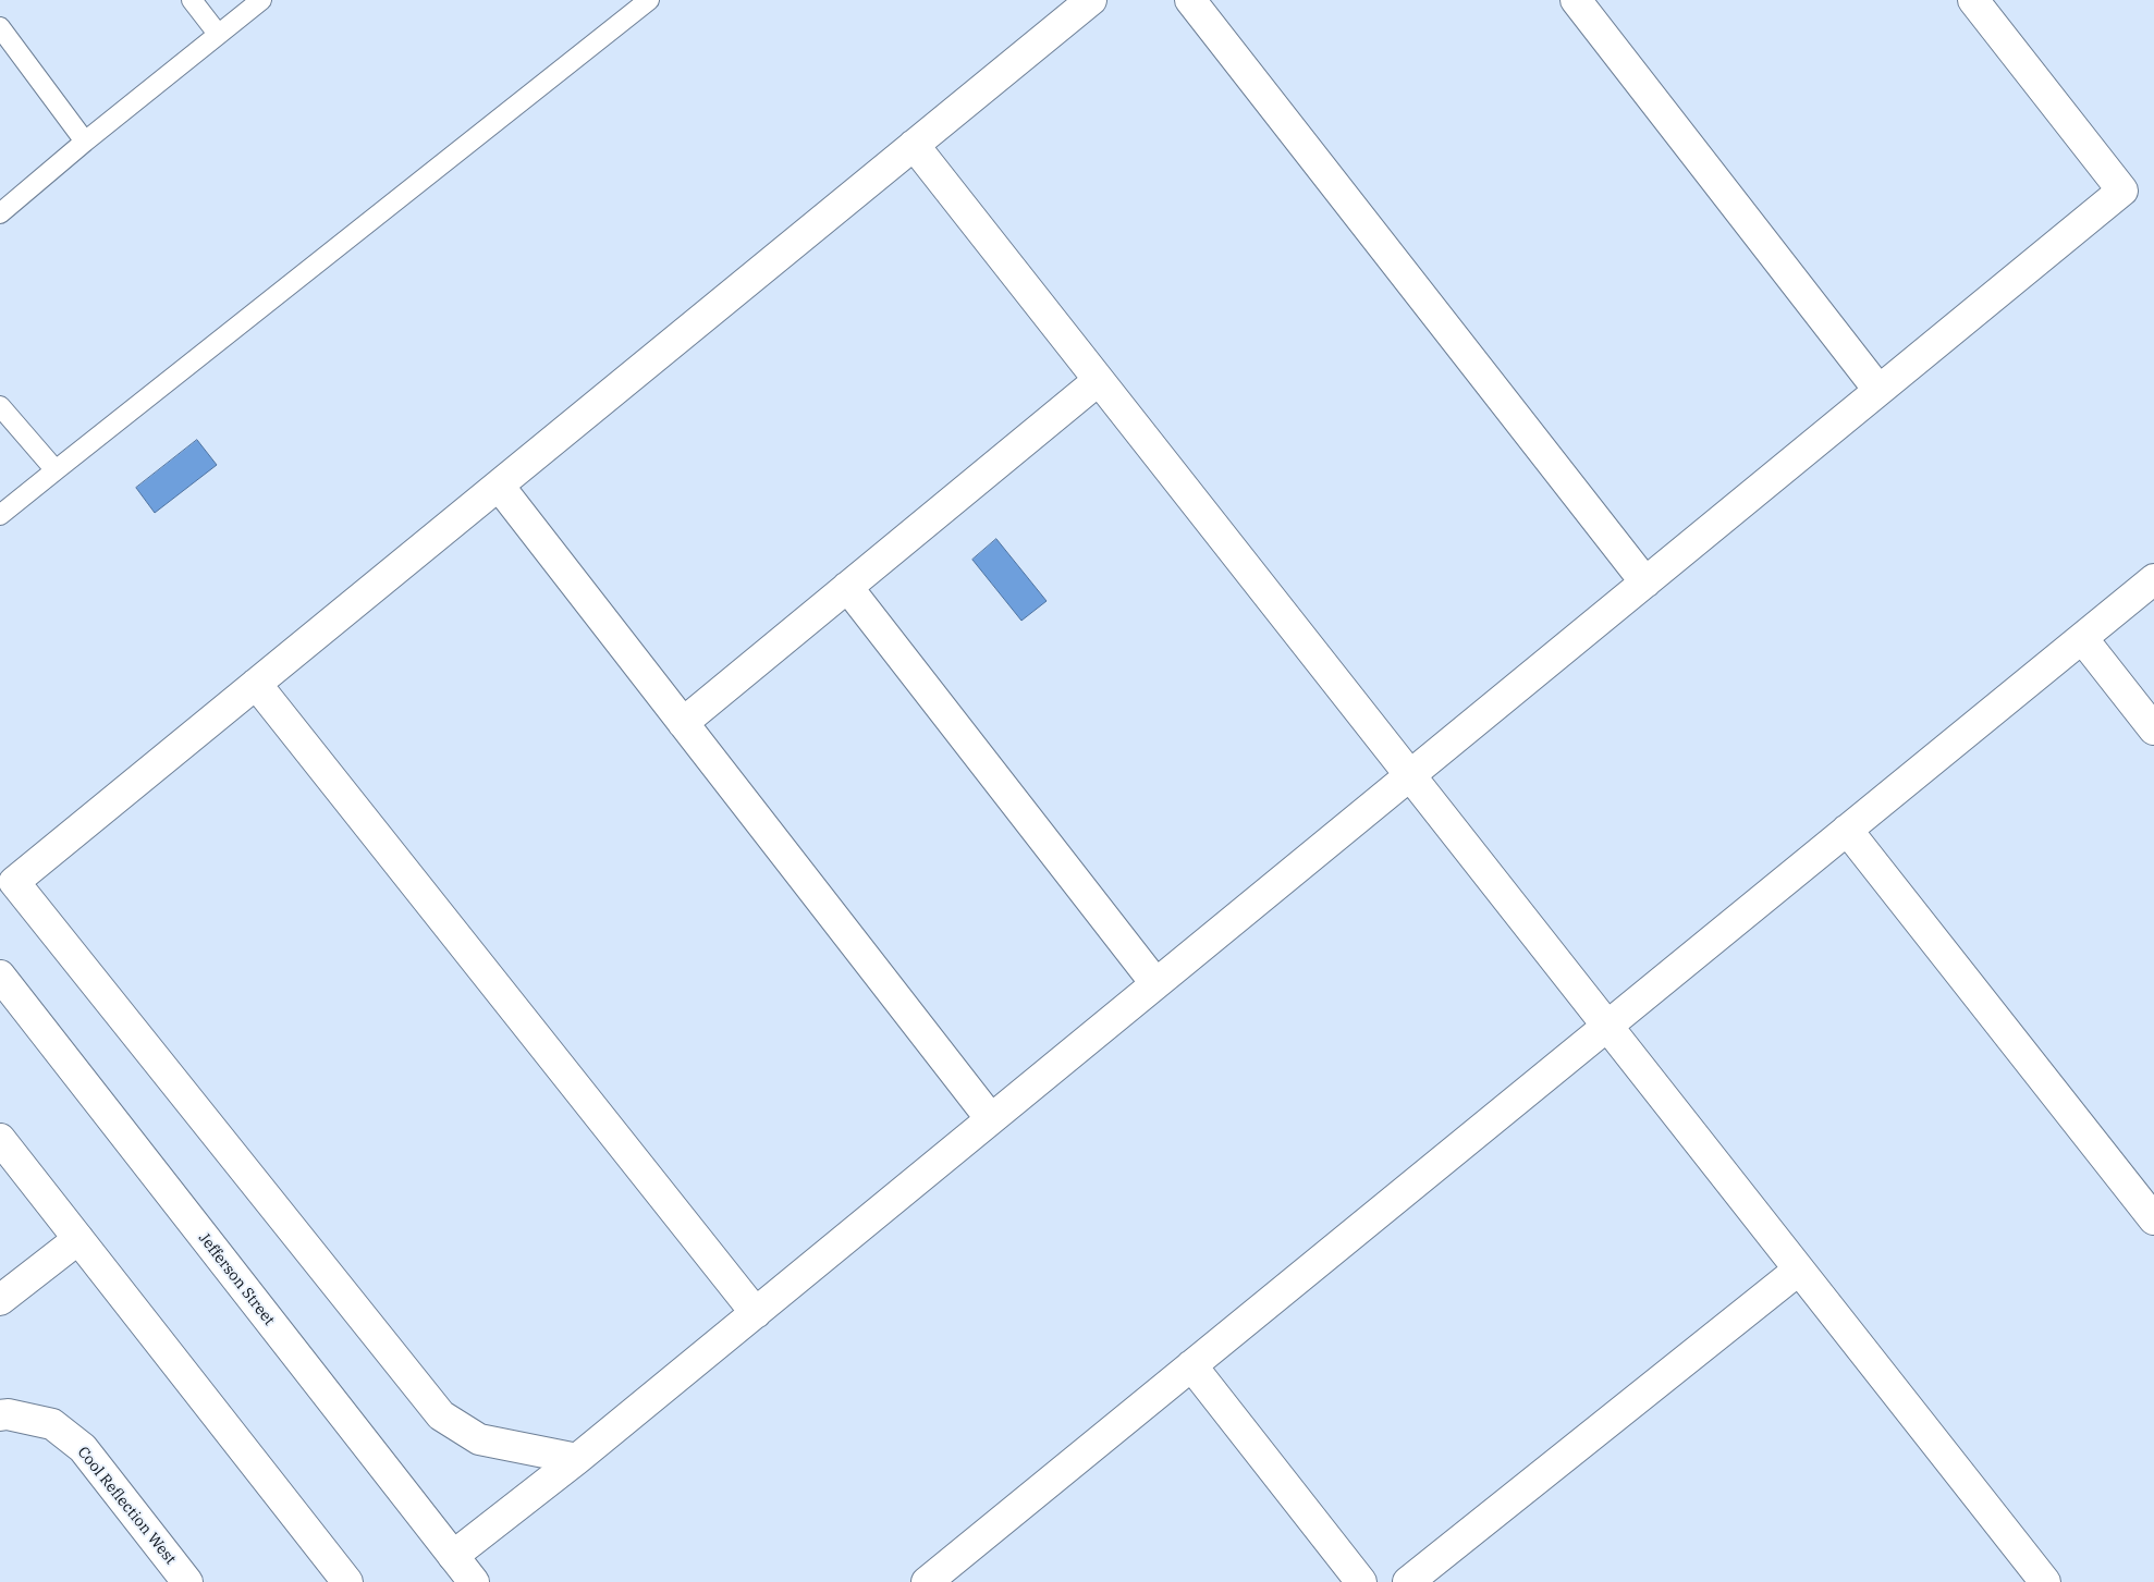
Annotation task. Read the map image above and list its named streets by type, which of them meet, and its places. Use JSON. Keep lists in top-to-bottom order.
{
  "streets": {
    "street": ["Jefferson Street", "Cool Reflection West"]
  }
}
